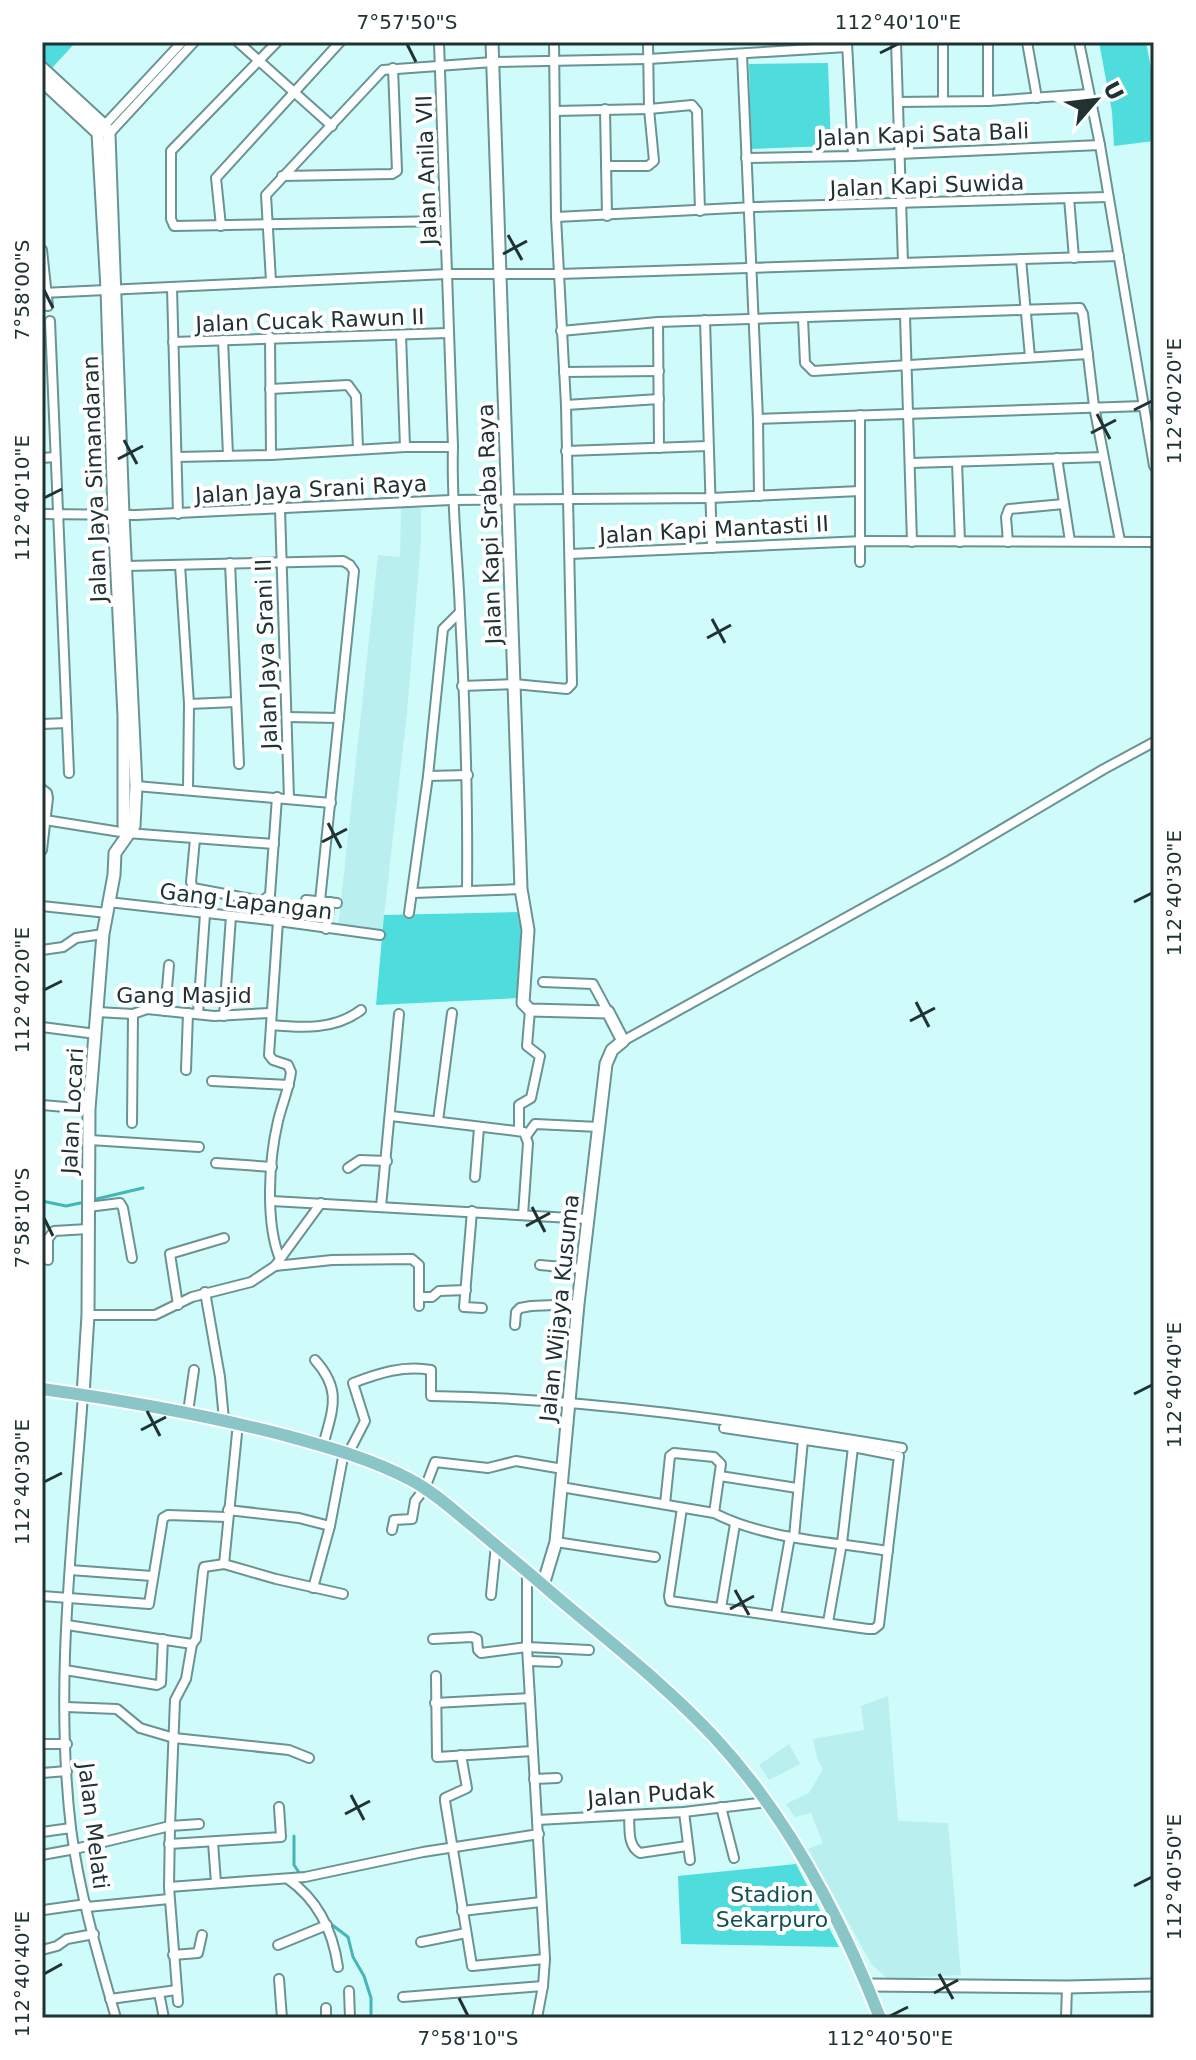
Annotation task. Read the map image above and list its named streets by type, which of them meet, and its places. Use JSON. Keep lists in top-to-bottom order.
{
  "streets": {
    "street": [
      "Jalan Kapi Sata Bali",
      "Jalan Anila VII",
      "Jalan Kapi Suwida",
      "Jalan Cucak Rawun II",
      "Jalan Jaya Simandaran",
      "Jalan Jaya Srani Raya",
      "Jalan Kapi Sraba Raya",
      "Jalan Kapi Mantasti II",
      "Jalan Jaya Srani II",
      "Gang Lapangan",
      "Gang Masjid",
      "Jalan Locari",
      "Jalan Wijaya Kusuma",
      "Jalan Pudak",
      "Jalan Melati"
    ]
  },
  "crossings": [
    ["Jalan Anila VII", "Jalan Cucak Rawun II"],
    ["Jalan Anila VII", "Jalan Jaya Srani Raya"],
    ["Jalan Jaya Simandaran", "Jalan Jaya Srani Raya"],
    ["Jalan Jaya Simandaran", "Jalan Locari"],
    ["Jalan Jaya Srani Raya", "Jalan Kapi Sraba Raya"],
    ["Jalan Jaya Srani Raya", "Jalan Jaya Srani II"],
    ["Gang Lapangan", "Jalan Locari"],
    ["Gang Masjid", "Jalan Locari"],
    ["Jalan Locari", "Jalan Melati"]
  ],
  "parks": ["Stadion Sekarpuro"],
  "north": "top right",
  "coordinates": [
    "7°57'50\"S",
    "112°40'10\"E",
    "7°58'00\"S",
    "112°40'20\"E",
    "112°40'30\"E",
    "7°58'10\"S",
    "112°40'40\"E",
    "112°40'50\"E"
  ]
}
